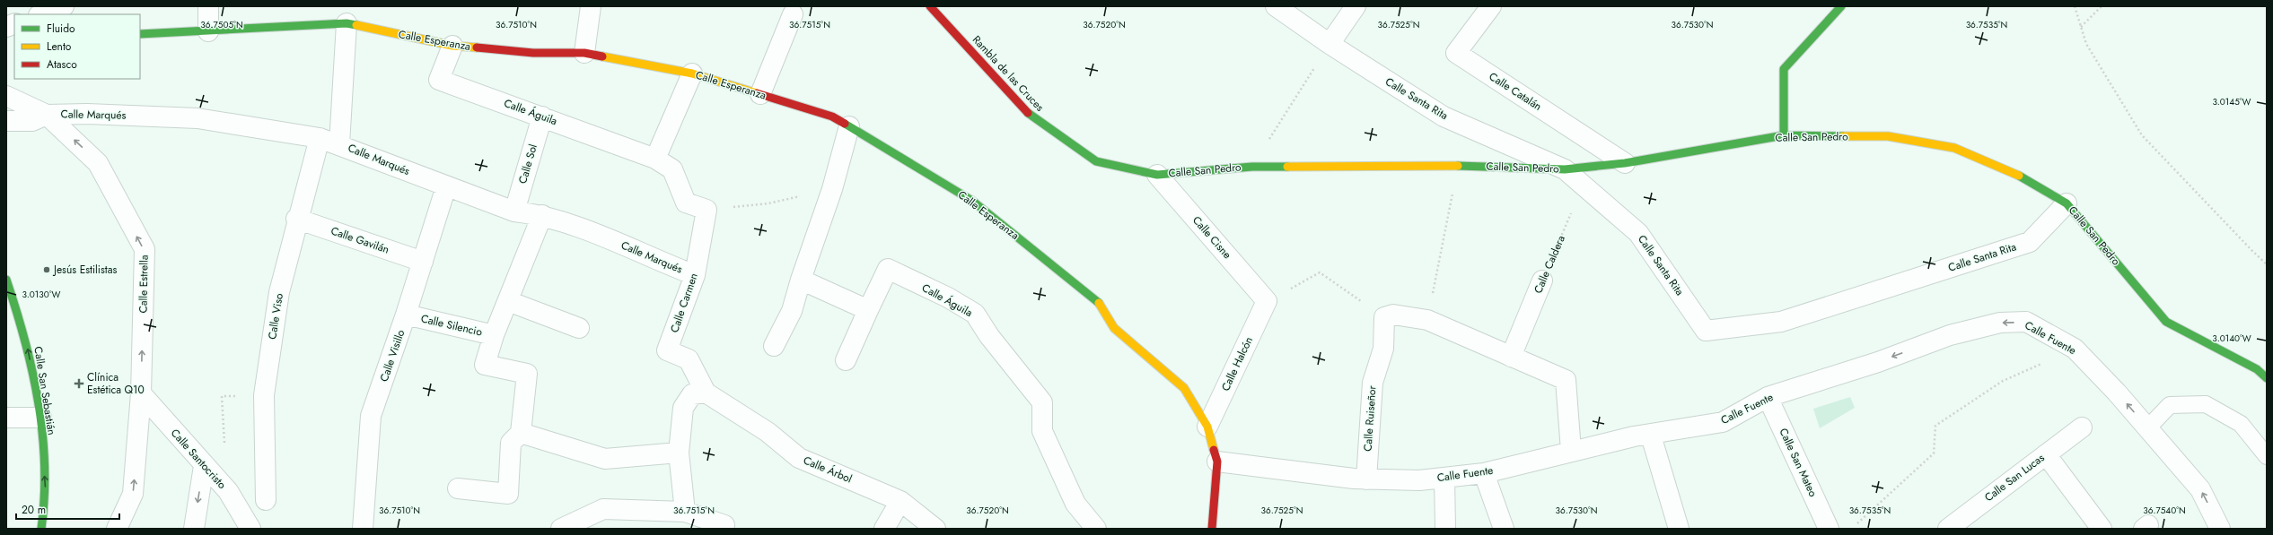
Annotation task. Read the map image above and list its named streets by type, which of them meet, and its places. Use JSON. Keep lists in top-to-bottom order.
{
  "streets": {
    "street": [
      "Calle Esperanza",
      "Rambla de las Cruces",
      "Calle Catalán",
      "Calle Santa Rita",
      "Calle Águila",
      "Calle Marqués",
      "Calle San Pedro",
      "Calle Sol",
      "Calle Cisne",
      "Calle Gavilán",
      "Calle Caldera",
      "Calle Estrella",
      "Calle Carmen",
      "Calle Viso",
      "Calle Silencio",
      "Calle Fuente",
      "Calle Visillo",
      "Calle Halcón",
      "Calle San Sebastián",
      "Calle Ruiseñor",
      "Calle Santocristo",
      "Calle San Mateo",
      "Calle Árbol",
      "Calle San Lucas"
    ]
  },
  "crossings": [
    ["Calle Esperanza", "Calle Águila"],
    ["Calle Esperanza", "Calle Halcón"],
    ["Rambla de las Cruces", "Calle San Pedro"],
    ["Rambla de las Cruces", "Calle Cisne"],
    ["Calle Catalán", "Calle San Pedro"],
    ["Calle Santa Rita", "Calle San Pedro"],
    ["Calle Santa Rita", "Calle Caldera"],
    ["Calle Águila", "Calle Sol"],
    ["Calle Marqués", "Calle Sol"],
    ["Calle Marqués", "Calle Estrella"],
    ["Calle Marqués", "Calle Carmen"],
    ["Calle Marqués", "Calle Viso"],
    ["Calle Marqués", "Calle Visillo"],
    ["Calle San Pedro", "Calle Cisne"],
    ["Calle San Pedro", "Calle Caldera"],
    ["Calle Cisne", "Calle Halcón"],
    ["Calle Gavilán", "Calle Viso"],
    ["Calle Gavilán", "Calle Visillo"],
    ["Calle Estrella", "Calle Santocristo"],
    ["Calle Carmen", "Calle Árbol"],
    ["Calle Silencio", "Calle Visillo"],
    ["Calle Fuente", "Calle Ruiseñor"],
    ["Calle Fuente", "Calle San Mateo"]
  ],
  "one_way": ["Calle Estrella", "Calle Fuente", "Calle San Sebastián"],
  "places": {
    "other": ["Jesús Estilistas"],
    "health": ["Clínica Estética Q10"]
  },
  "legend": ["Fluido", "Lento", "Atasco"],
  "scale_bar": "20 m",
  "coordinates": [
    "36.7505°N",
    "36.7510°N",
    "36.7515°N",
    "36.7520°N",
    "36.7525°N",
    "36.7530°N",
    "36.7535°N",
    "3.0145°W",
    "3.0130°W",
    "3.0140°W",
    "36.7540°N"
  ]
}
